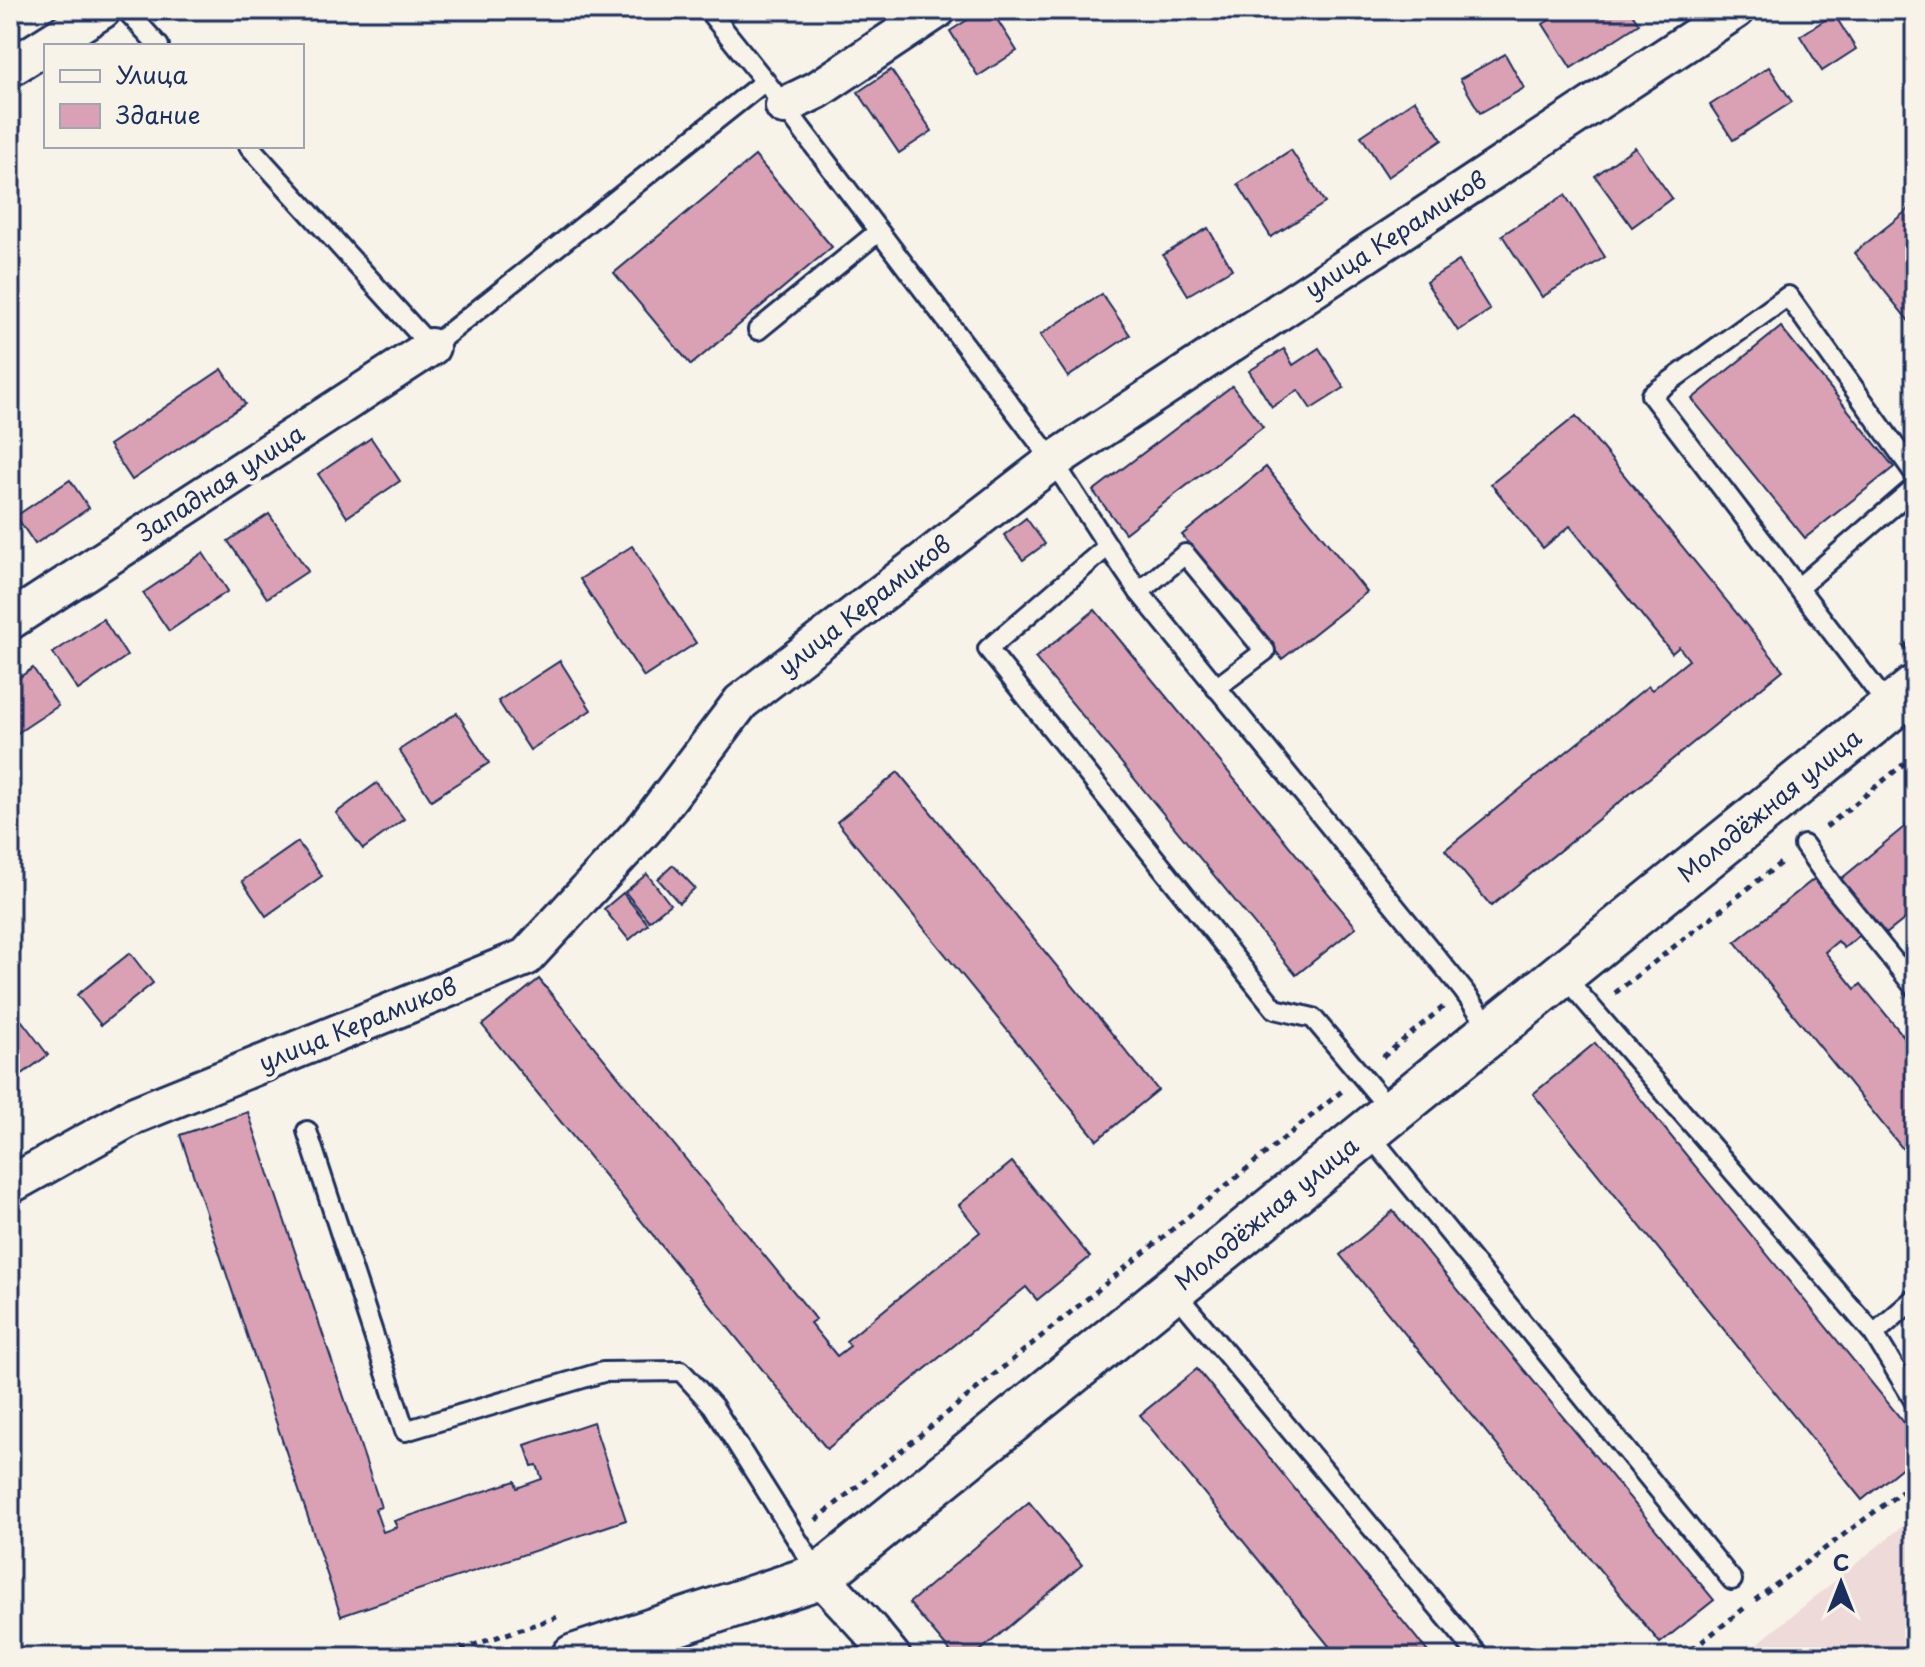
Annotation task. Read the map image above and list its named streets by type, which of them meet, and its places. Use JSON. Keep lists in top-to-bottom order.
{
  "streets": {
    "street": ["улица Керамиков", "Западная улица", "Молодёжная улица"]
  },
  "legend": ["Улица", "Здание"],
  "north": "top"
}
